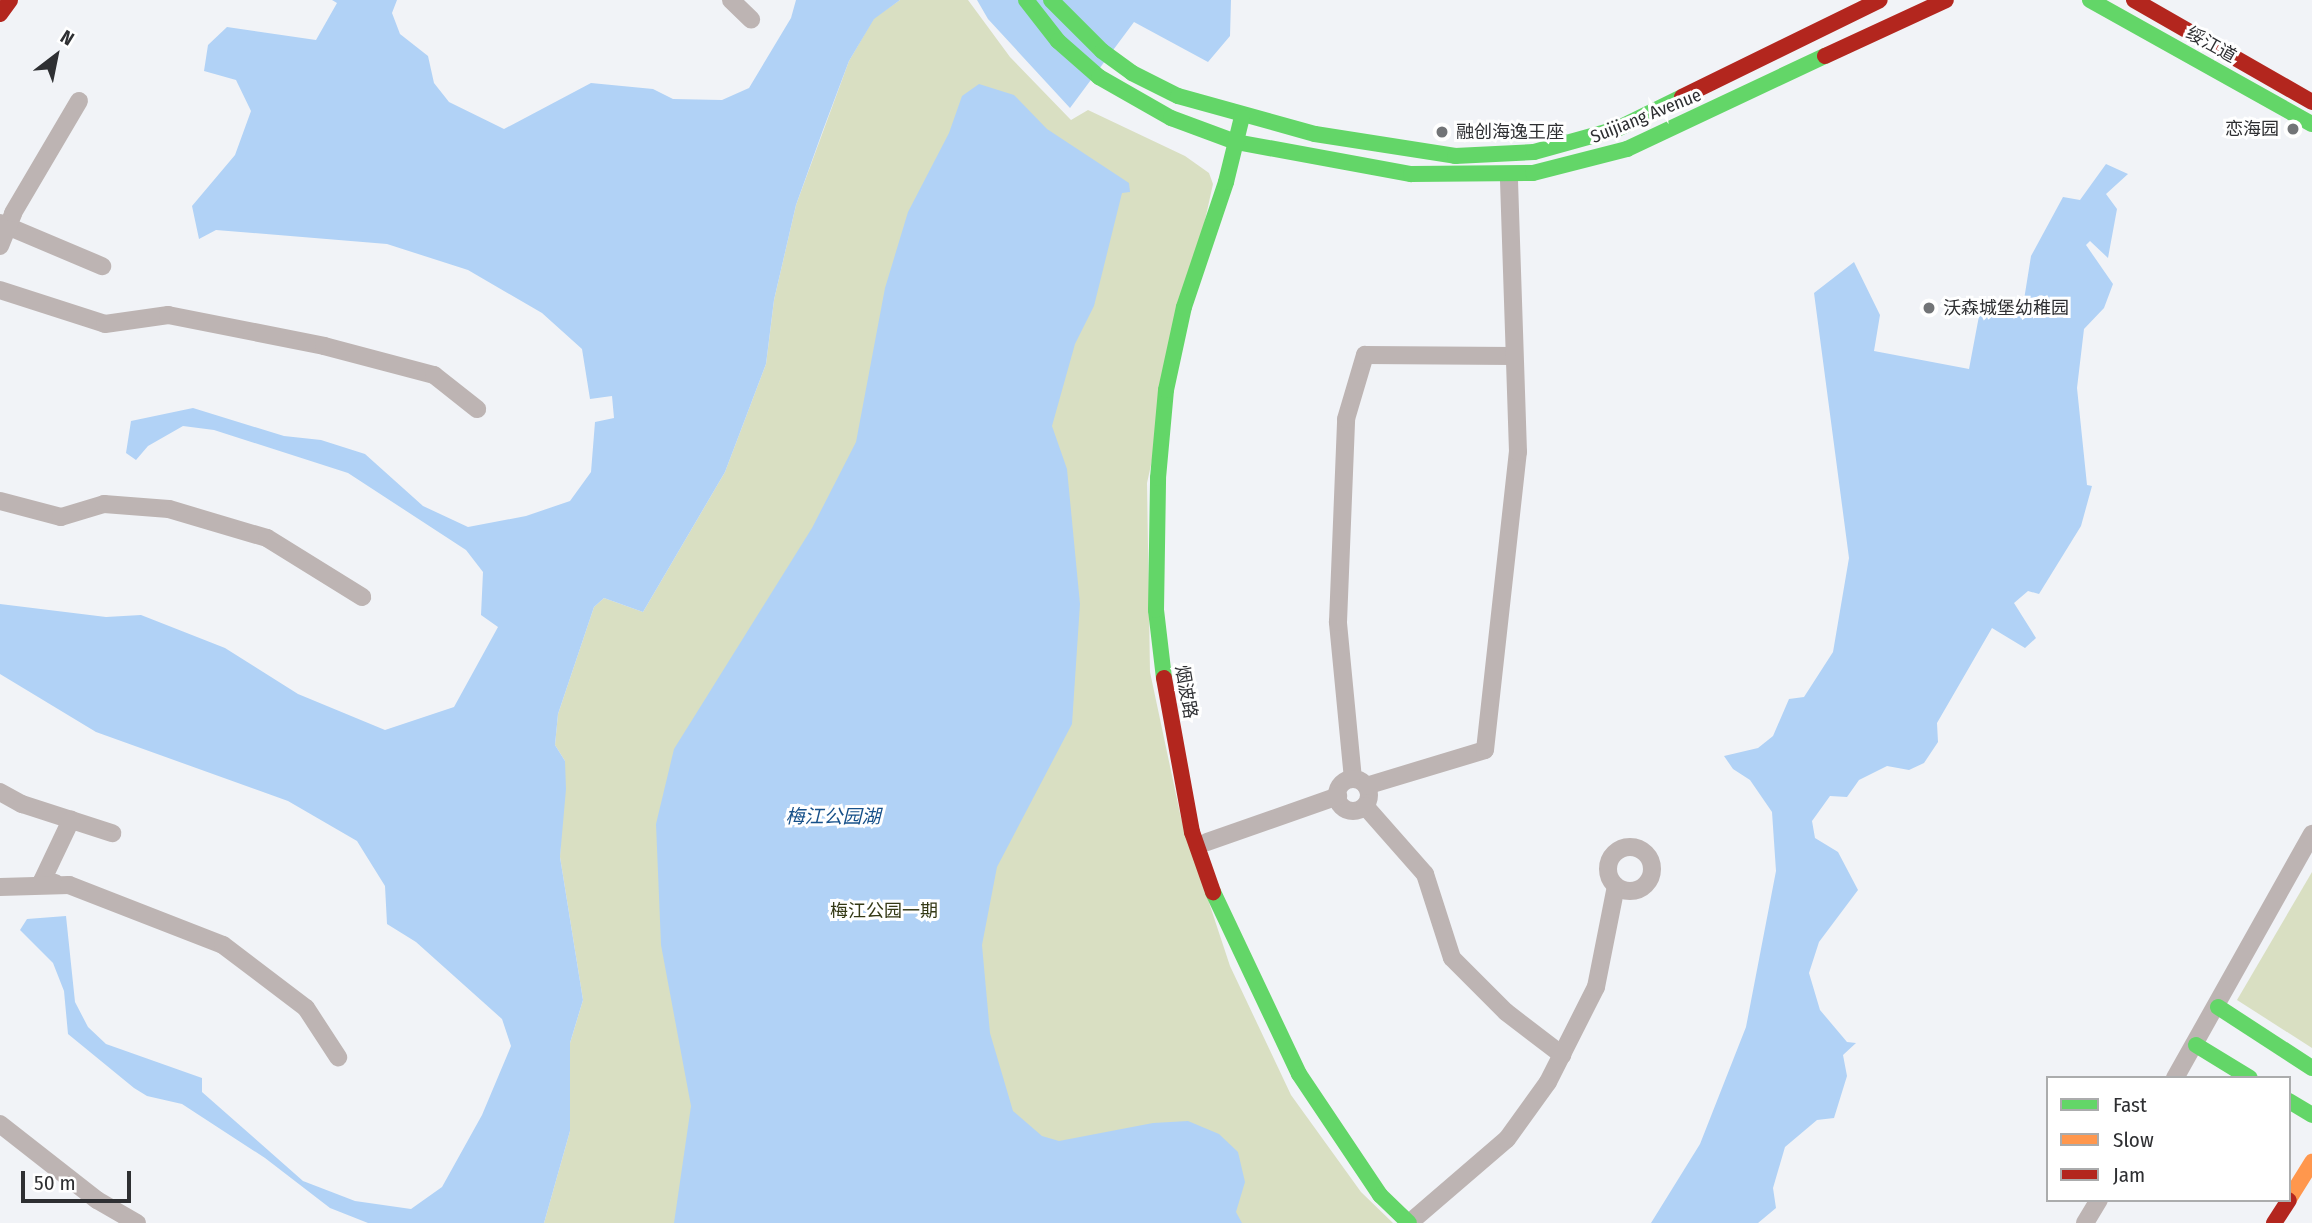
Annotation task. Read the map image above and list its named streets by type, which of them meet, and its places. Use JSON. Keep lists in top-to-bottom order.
{
  "streets": {
    "main road": ["绥江道", "Suijiang Avenue", "烟波路"]
  },
  "crossings": [
    ["Suijiang Avenue", "烟波路"]
  ],
  "water": ["梅江公园湖"],
  "parks": ["梅江公园一期"],
  "places": ["恋海园", "融创海逸王座", "沃森城堡幼稚园"],
  "legend": ["Fast", "Slow", "Jam"],
  "scale_bar": "50 m",
  "north": "top right"
}
